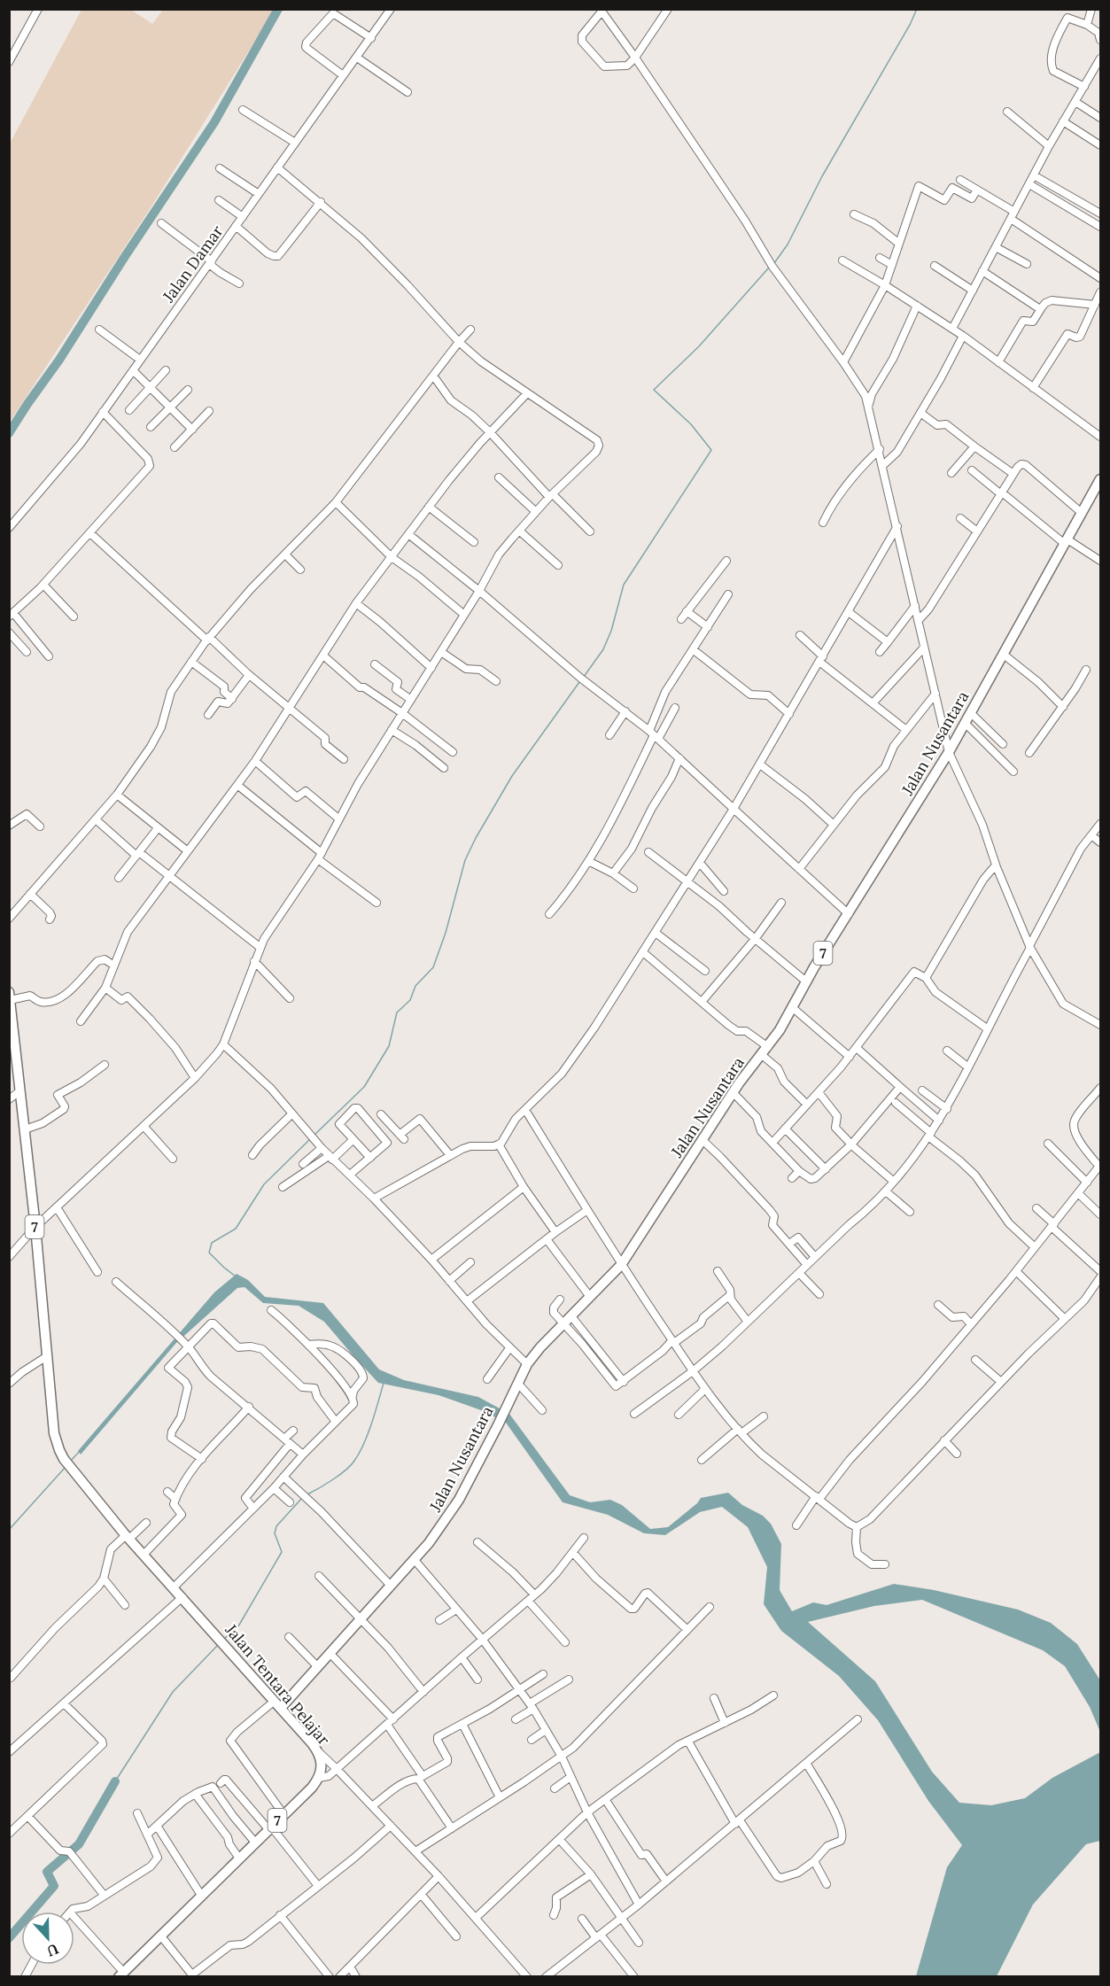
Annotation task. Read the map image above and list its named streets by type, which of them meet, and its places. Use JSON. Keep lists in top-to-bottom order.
{
  "streets": {
    "highway": ["Jalan Nusantara", "7", "Jalan Tentara Pelajar"],
    "street": ["Jalan Damar"]
  },
  "crossings": [
    ["Jalan Nusantara", "Jalan Tentara Pelajar"],
    ["7", "Jalan Tentara Pelajar"]
  ],
  "north": "bottom"
}
